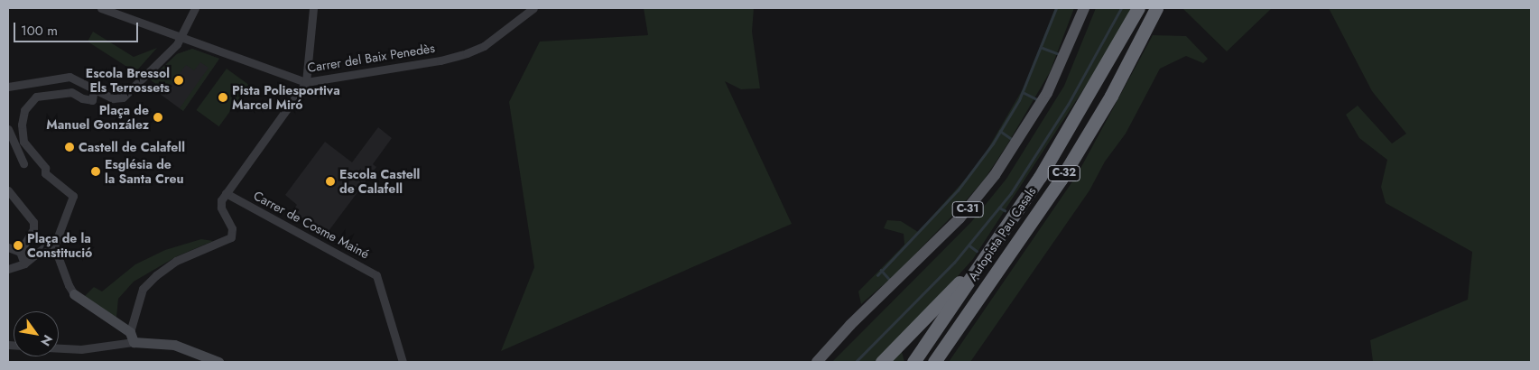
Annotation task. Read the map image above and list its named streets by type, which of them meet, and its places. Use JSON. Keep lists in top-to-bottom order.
{
  "streets": {
    "highway": ["C-32", "Autopista Pau Casals"],
    "main road": ["C-31"],
    "street": ["Carrer del Baix Penedès", "Carrer de Cosme Mainé"]
  },
  "places": [
    "Escola Bressol Els Terrossets",
    "Pista Poliesportiva Marcel Miró",
    "Plaça de Manuel González",
    "Castell de Calafell",
    "Església de la Santa Creu",
    "Escola Castell de Calafell",
    "Plaça de la Constitució"
  ],
  "scale_bar": "100 m",
  "north": "bottom right"
}
